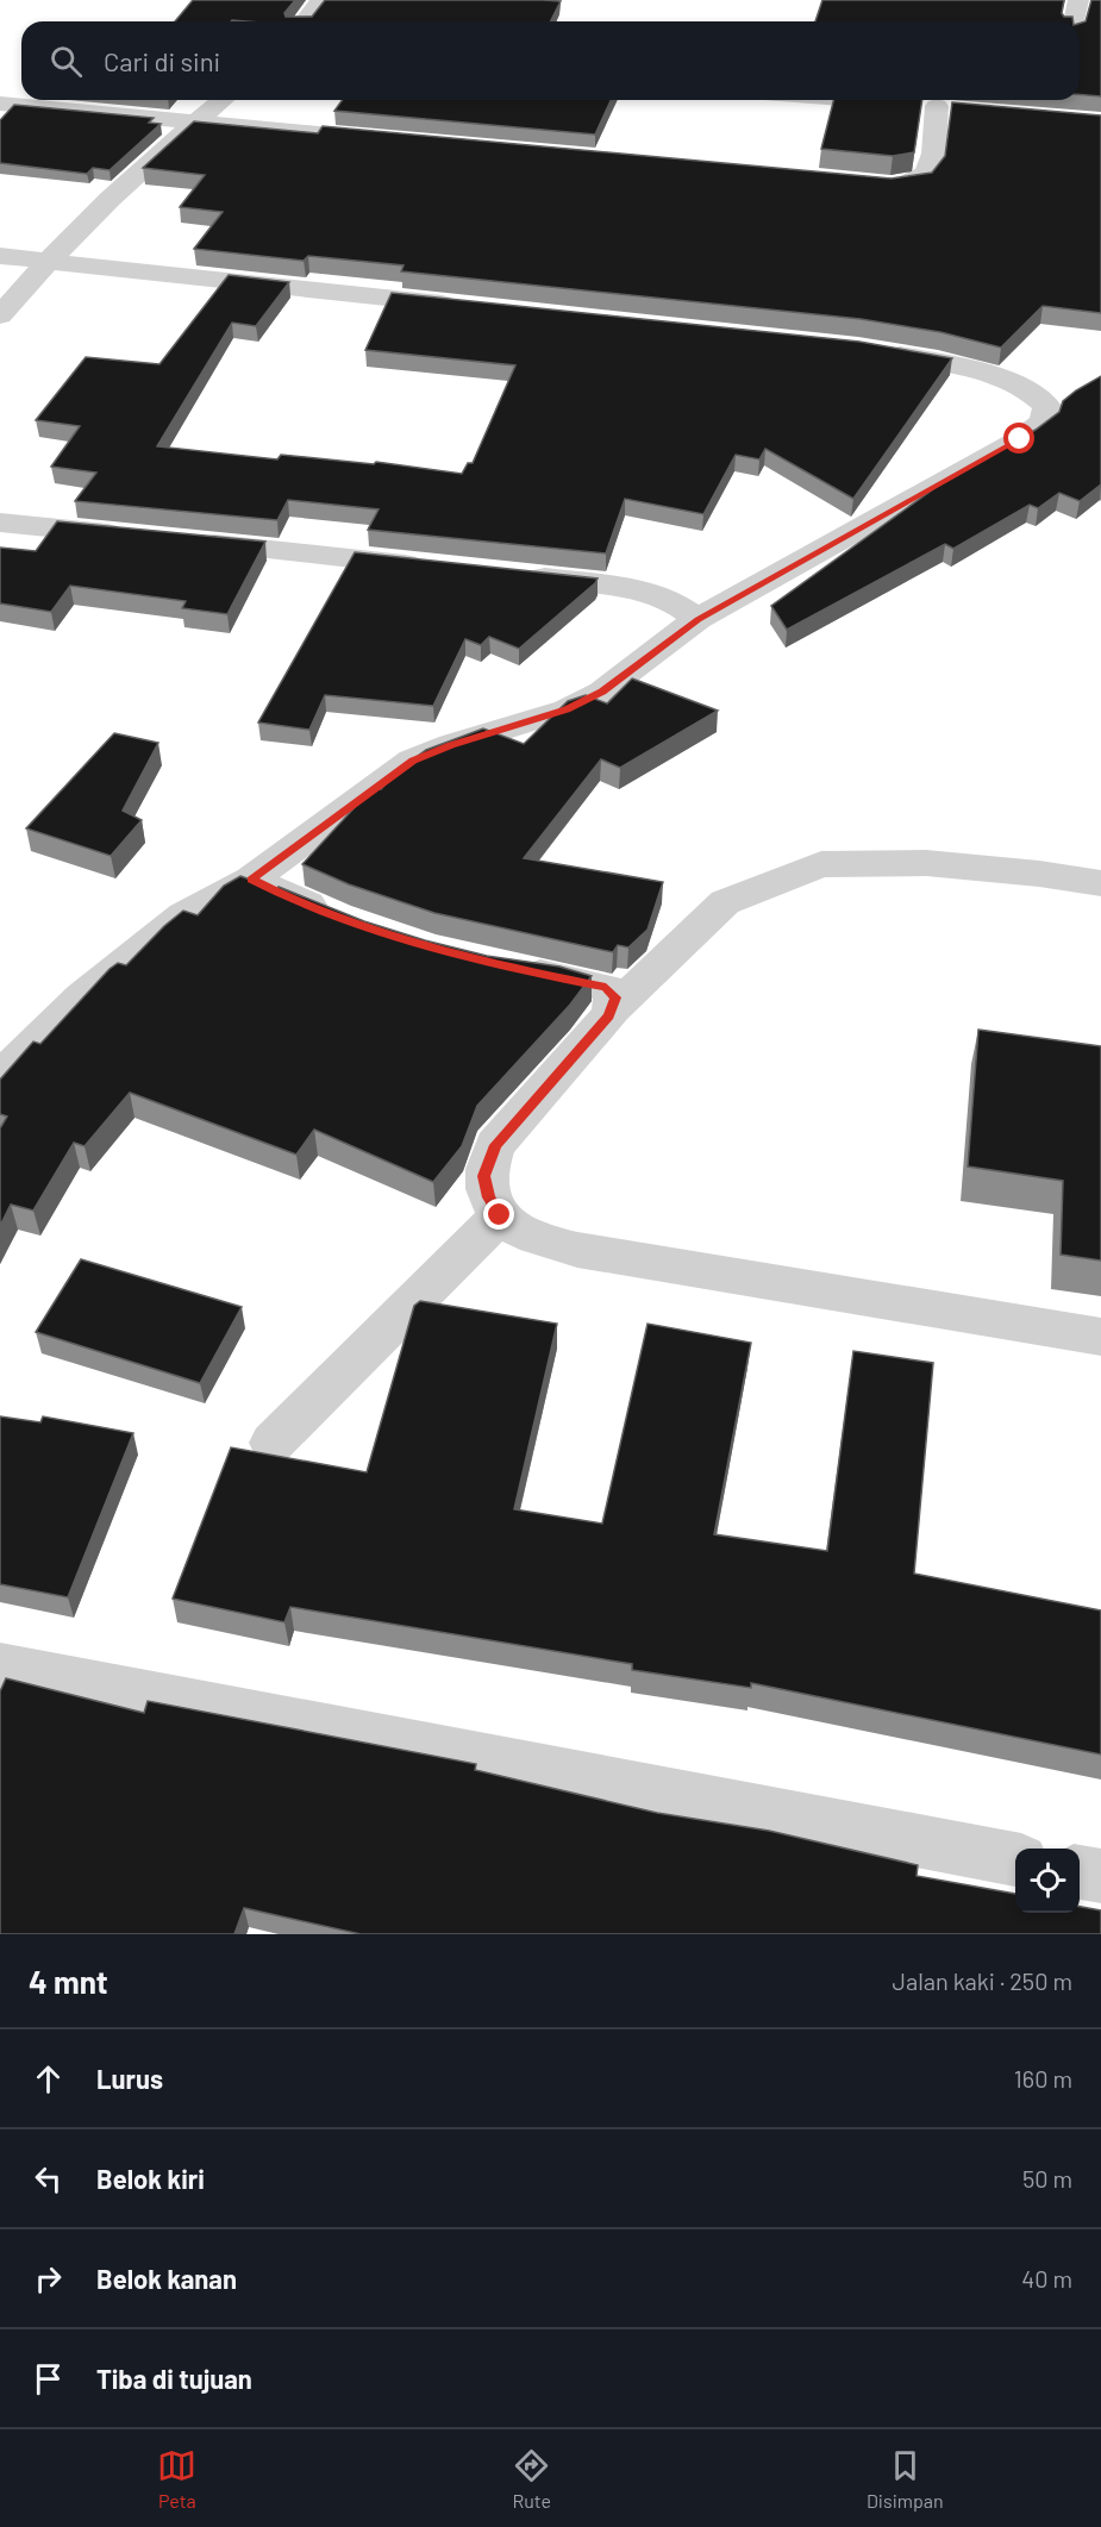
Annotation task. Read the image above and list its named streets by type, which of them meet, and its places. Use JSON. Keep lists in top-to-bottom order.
{
  "page": {
    "search": "Cari di sini",
    "heading": ["4 mnt", "Jalan kaki · 250 m"],
    "list": [
      ["Lurus", "160 m"],
      ["Belok kiri", "50 m"],
      ["Belok kanan", "40 m"],
      "Tiba di tujuan"
    ],
    "nav": ["Peta", "Rute", "Disimpan"]
  }
}
